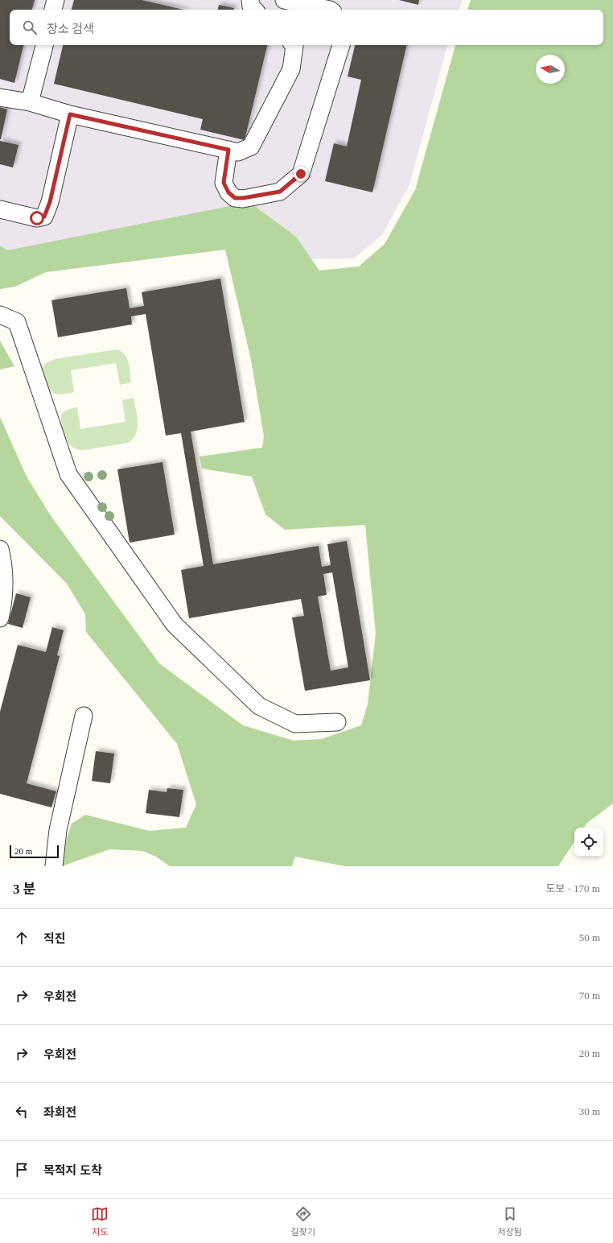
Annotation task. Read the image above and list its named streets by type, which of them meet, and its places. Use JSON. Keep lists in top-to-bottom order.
{
  "scale_bar": "20 m",
  "north": "left",
  "page": {
    "search": "장소 검색",
    "scale": "20 m",
    "heading": ["3 분", "도보 · 170 m"],
    "list": [
      ["직진", "50 m"],
      ["우회전", "70 m"],
      ["우회전", "20 m"],
      ["좌회전", "30 m"],
      "목적지 도착"
    ],
    "nav": ["지도", "길찾기", "저장됨"]
  }
}
